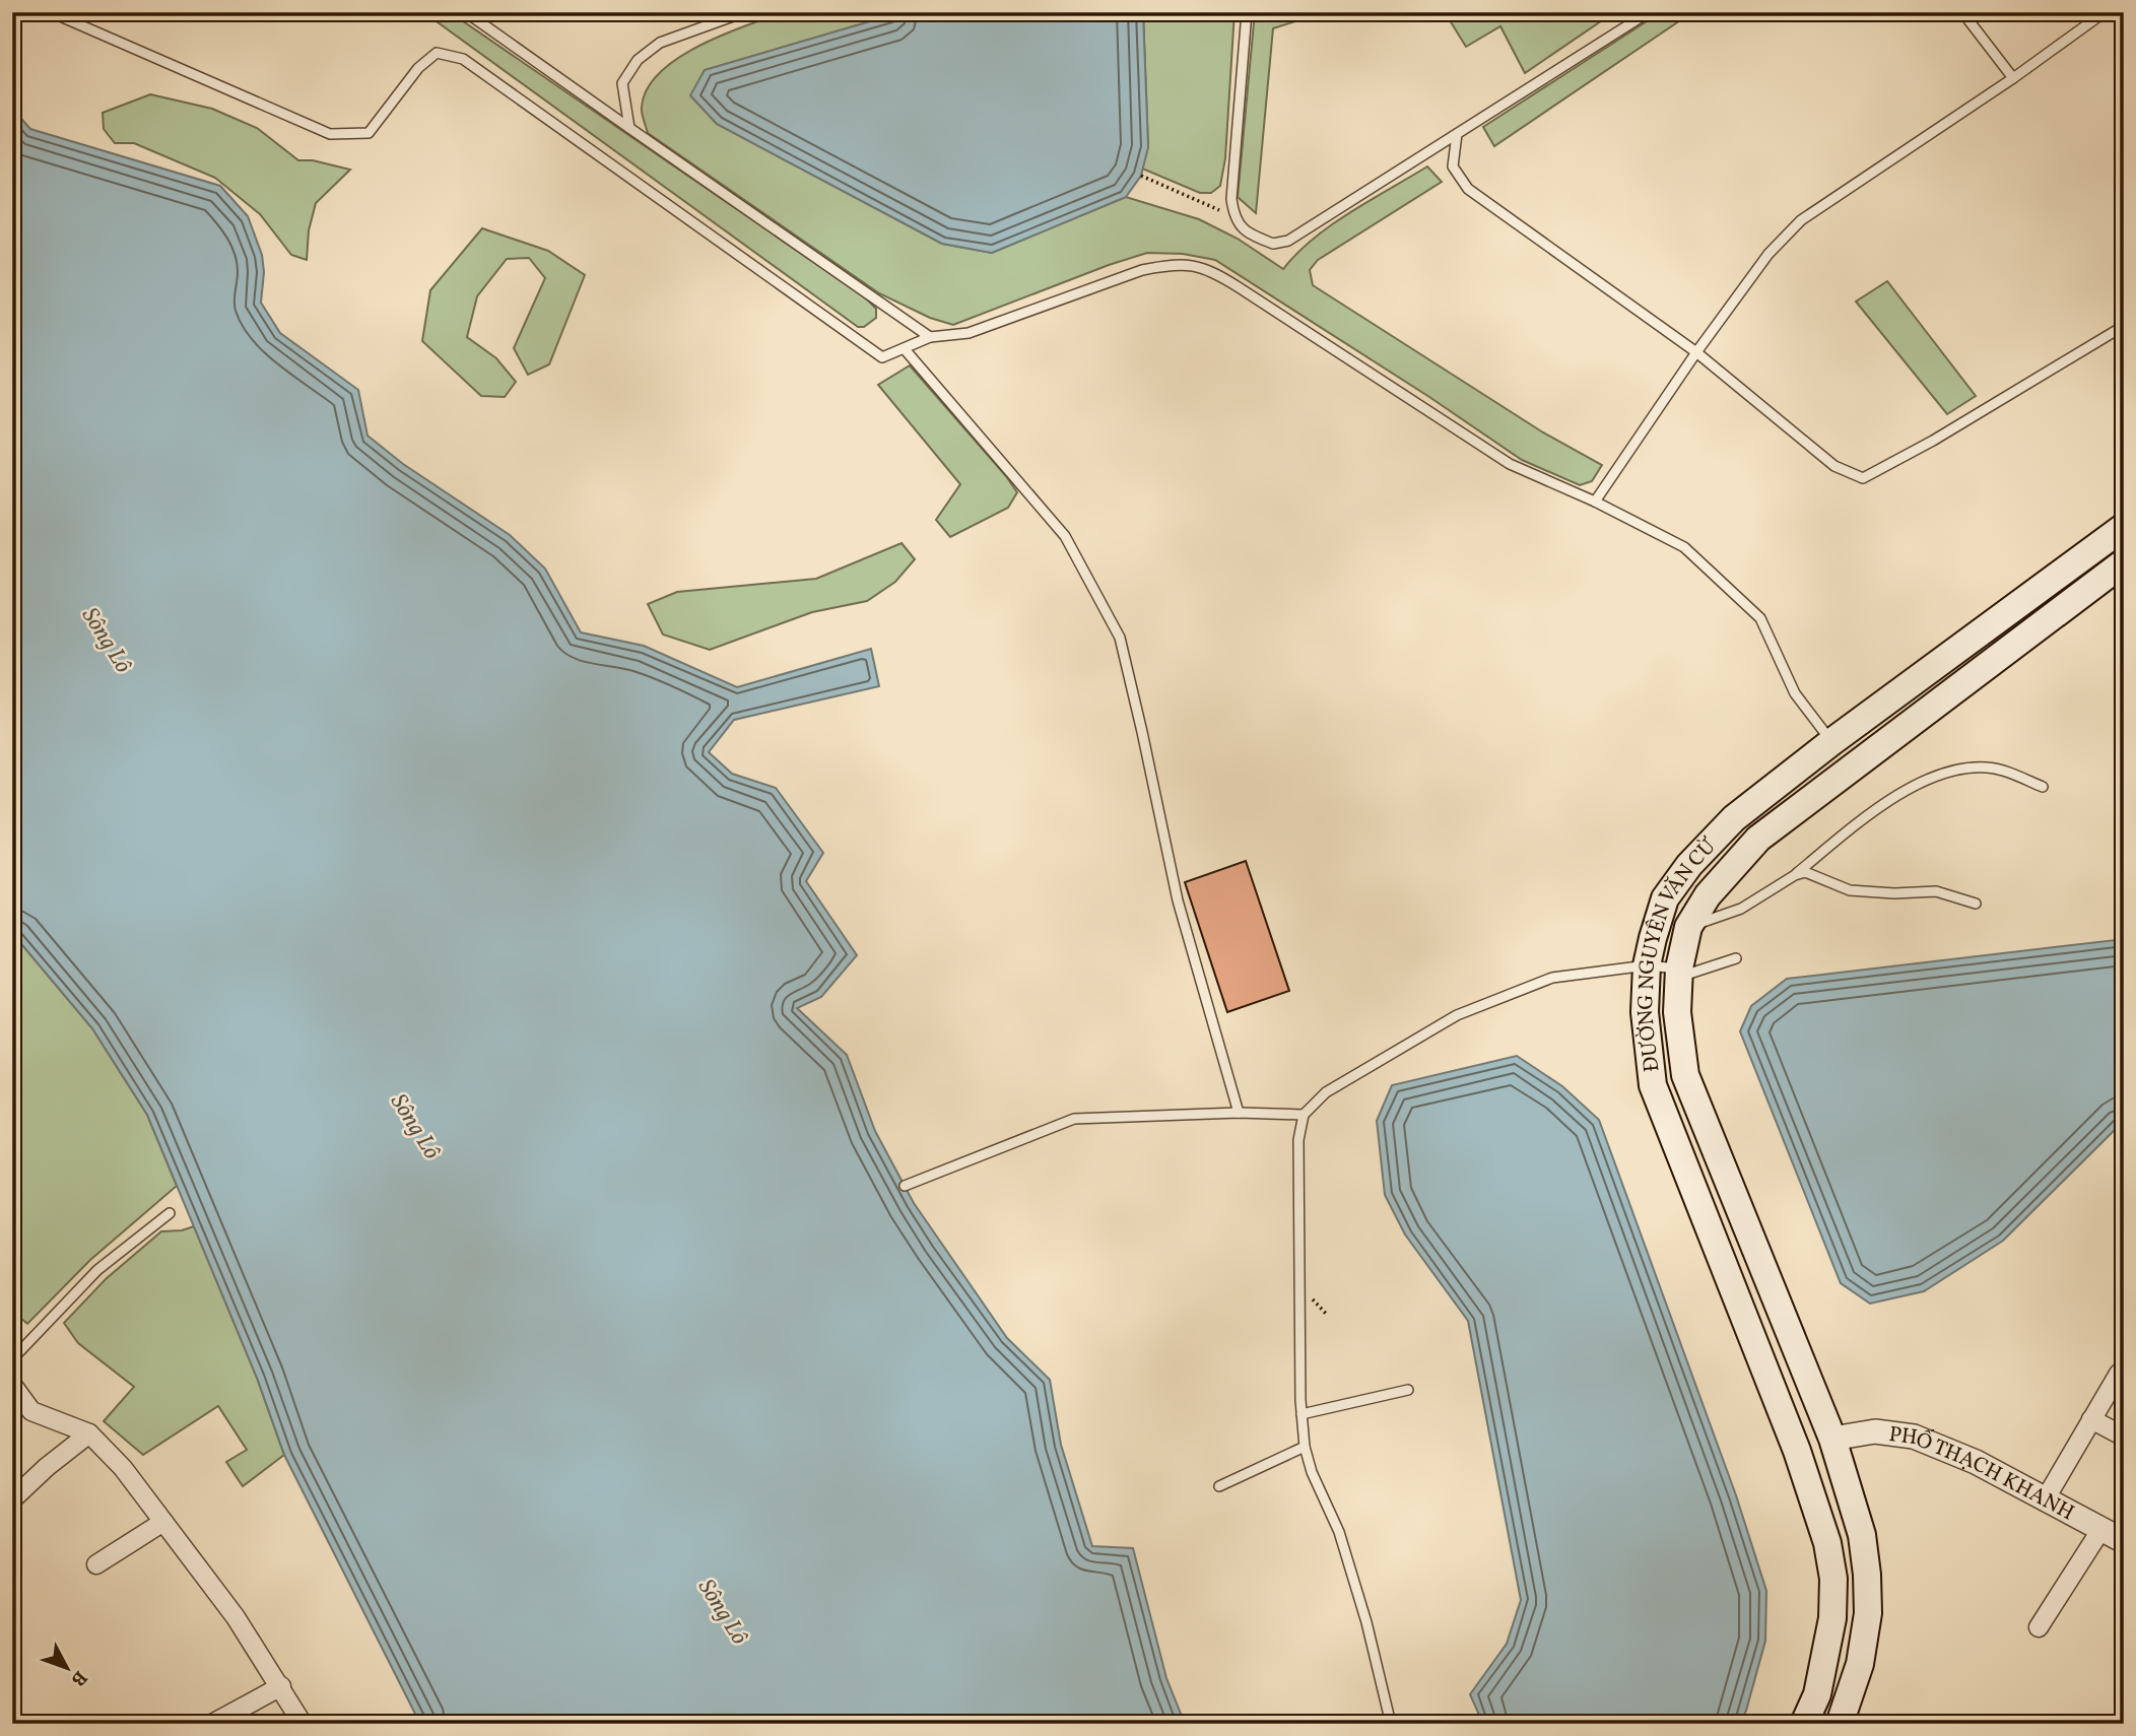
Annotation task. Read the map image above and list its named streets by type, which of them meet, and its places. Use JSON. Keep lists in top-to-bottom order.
{
  "streets": {
    "main road": ["ĐƯỜNG NGUYỄN VĂN CỪ"],
    "street": ["PHỐ THẠCH KHANH"]
  },
  "crossings": [
    ["ĐƯỜNG NGUYỄN VĂN CỪ", "PHỐ THẠCH KHANH"]
  ],
  "water": ["Sông Lô"],
  "north": "bottom right"
}
